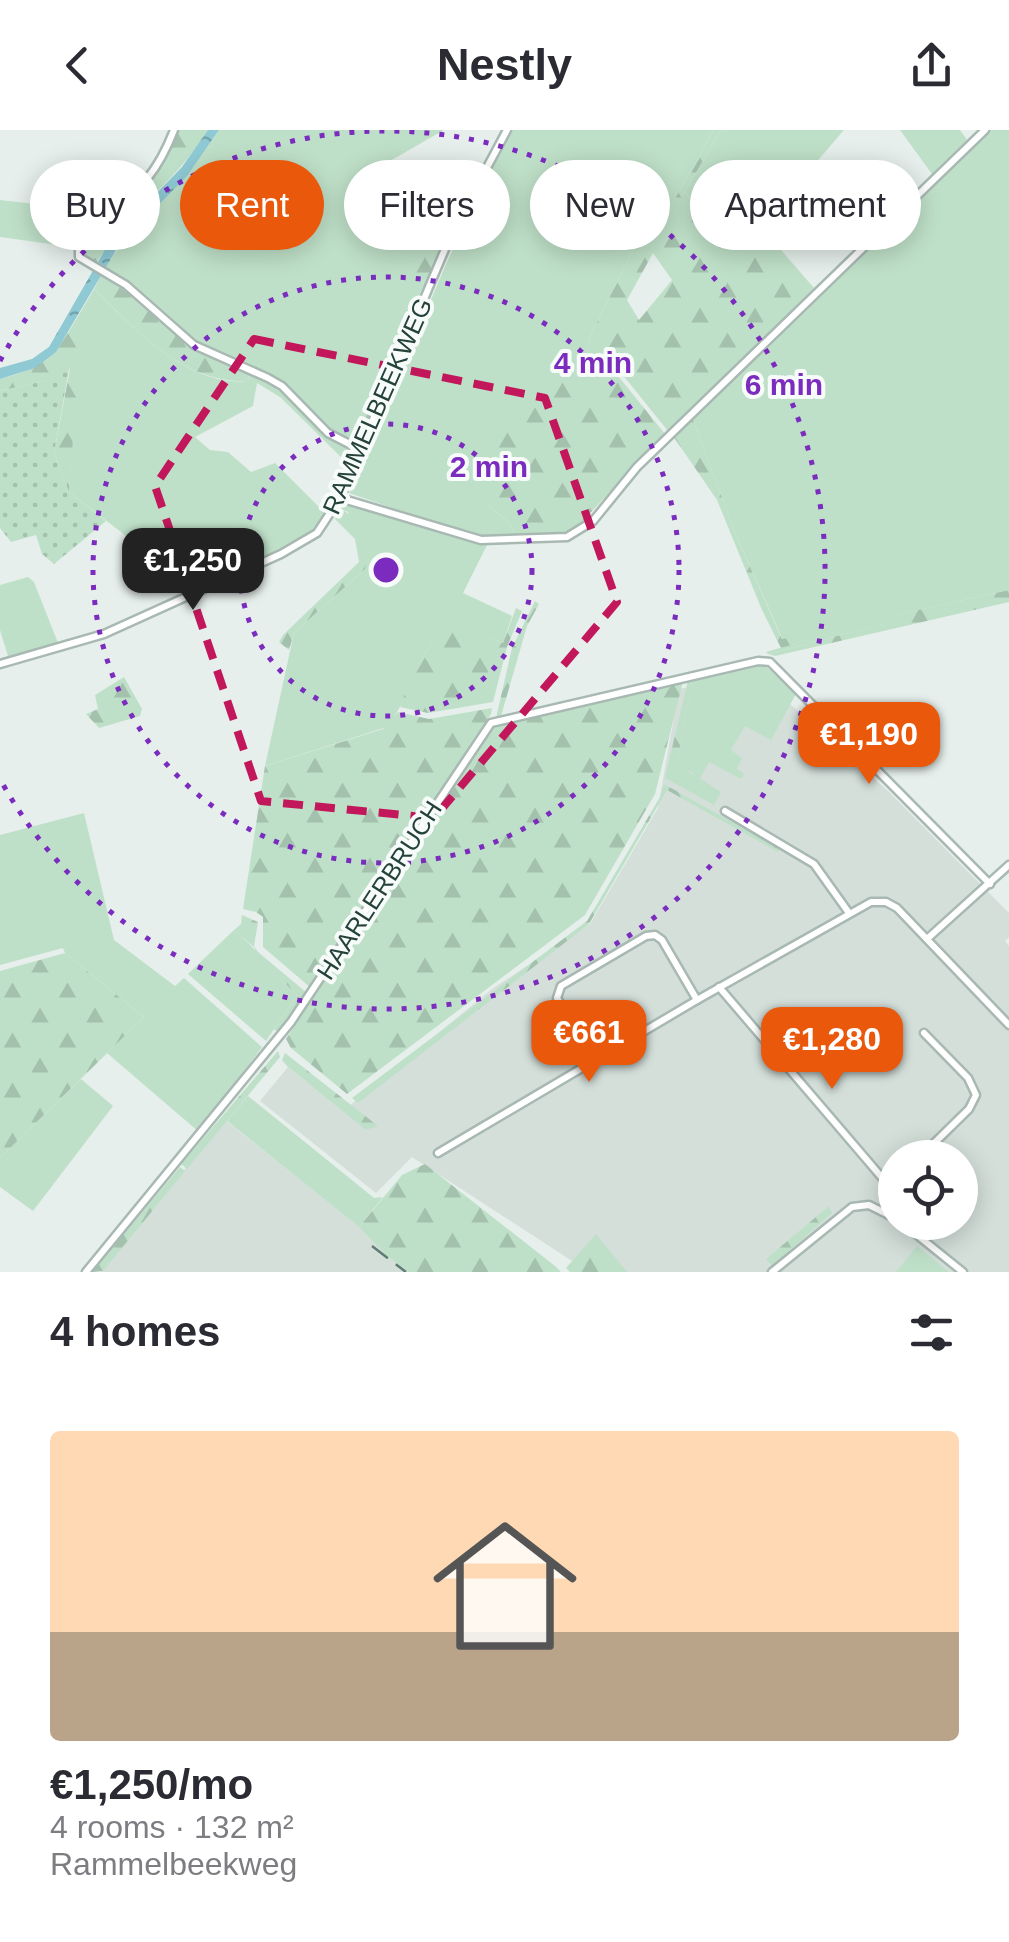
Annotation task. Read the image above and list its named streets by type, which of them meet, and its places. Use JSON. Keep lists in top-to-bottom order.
{
  "streets": {
    "street": ["RAMMELBEEKWEG", "HAARLERBRUCH"]
  },
  "page": {
    "header": "Nestly",
    "chip": [
      "Buy",
      "Rent",
      "Filters",
      "New",
      "Apartment"
    ],
    "price": [
      "€1,250",
      "€1,190",
      "€661",
      "€1,280"
    ],
    "heading": "4 homes",
    "list": [
      {
        "name": "€1,250/mo",
        "note": "4 rooms · 132 m² · Rammelbeekweg"
      }
    ]
  },
  "rings": ["4 min", "6 min", "2 min"]
}
